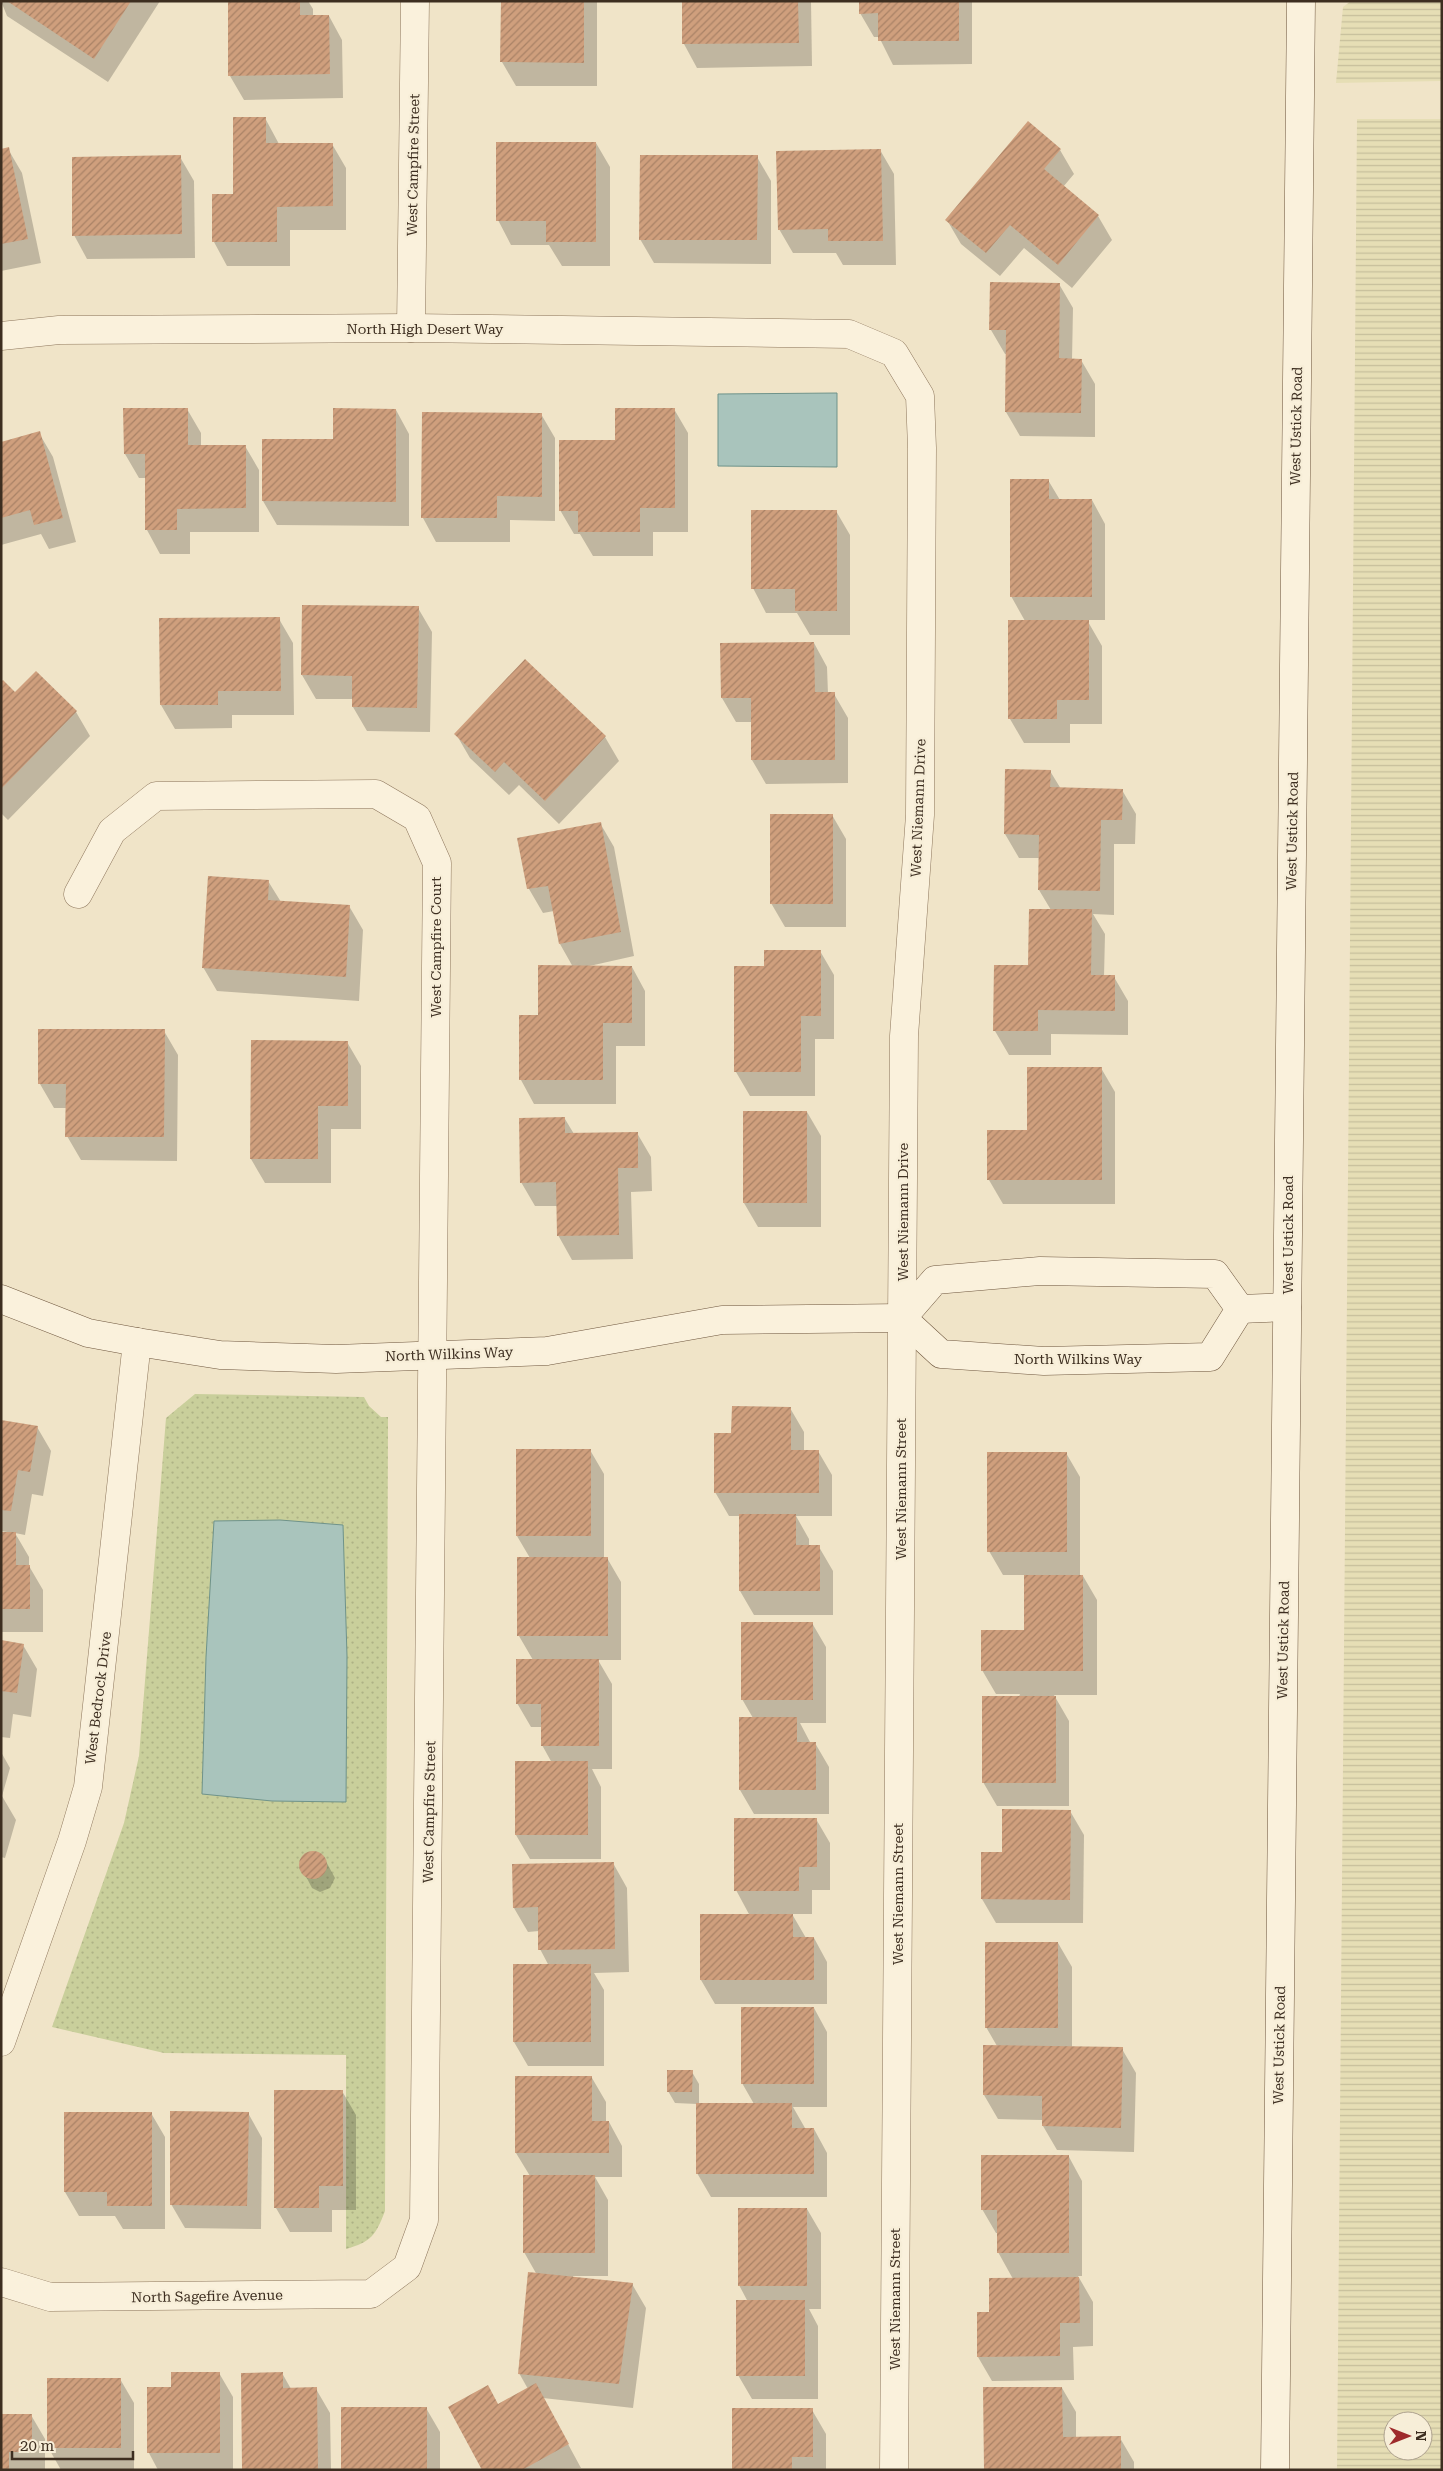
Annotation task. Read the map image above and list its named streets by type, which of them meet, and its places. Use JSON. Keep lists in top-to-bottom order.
{
  "streets": {
    "street": [
      "West Campfire Street",
      "North High Desert Way",
      "West Ustick Road",
      "West Niemann Drive",
      "West Campfire Court",
      "North Wilkins Way",
      "West Niemann Street",
      "West Bedrock Drive",
      "North Sagefire Avenue"
    ]
  },
  "crossings": [
    ["West Campfire Street", "North High Desert Way"],
    ["West Campfire Street", "West Campfire Court"],
    ["West Campfire Street", "North Wilkins Way"],
    ["West Campfire Street", "North Sagefire Avenue"],
    ["North High Desert Way", "West Niemann Drive"],
    ["West Niemann Drive", "North Wilkins Way"],
    ["West Niemann Drive", "West Niemann Street"],
    ["West Campfire Court", "North Wilkins Way"],
    ["North Wilkins Way", "West Niemann Street"],
    ["North Wilkins Way", "West Bedrock Drive"]
  ],
  "scale_bar": "20 m",
  "north": "right"
}
